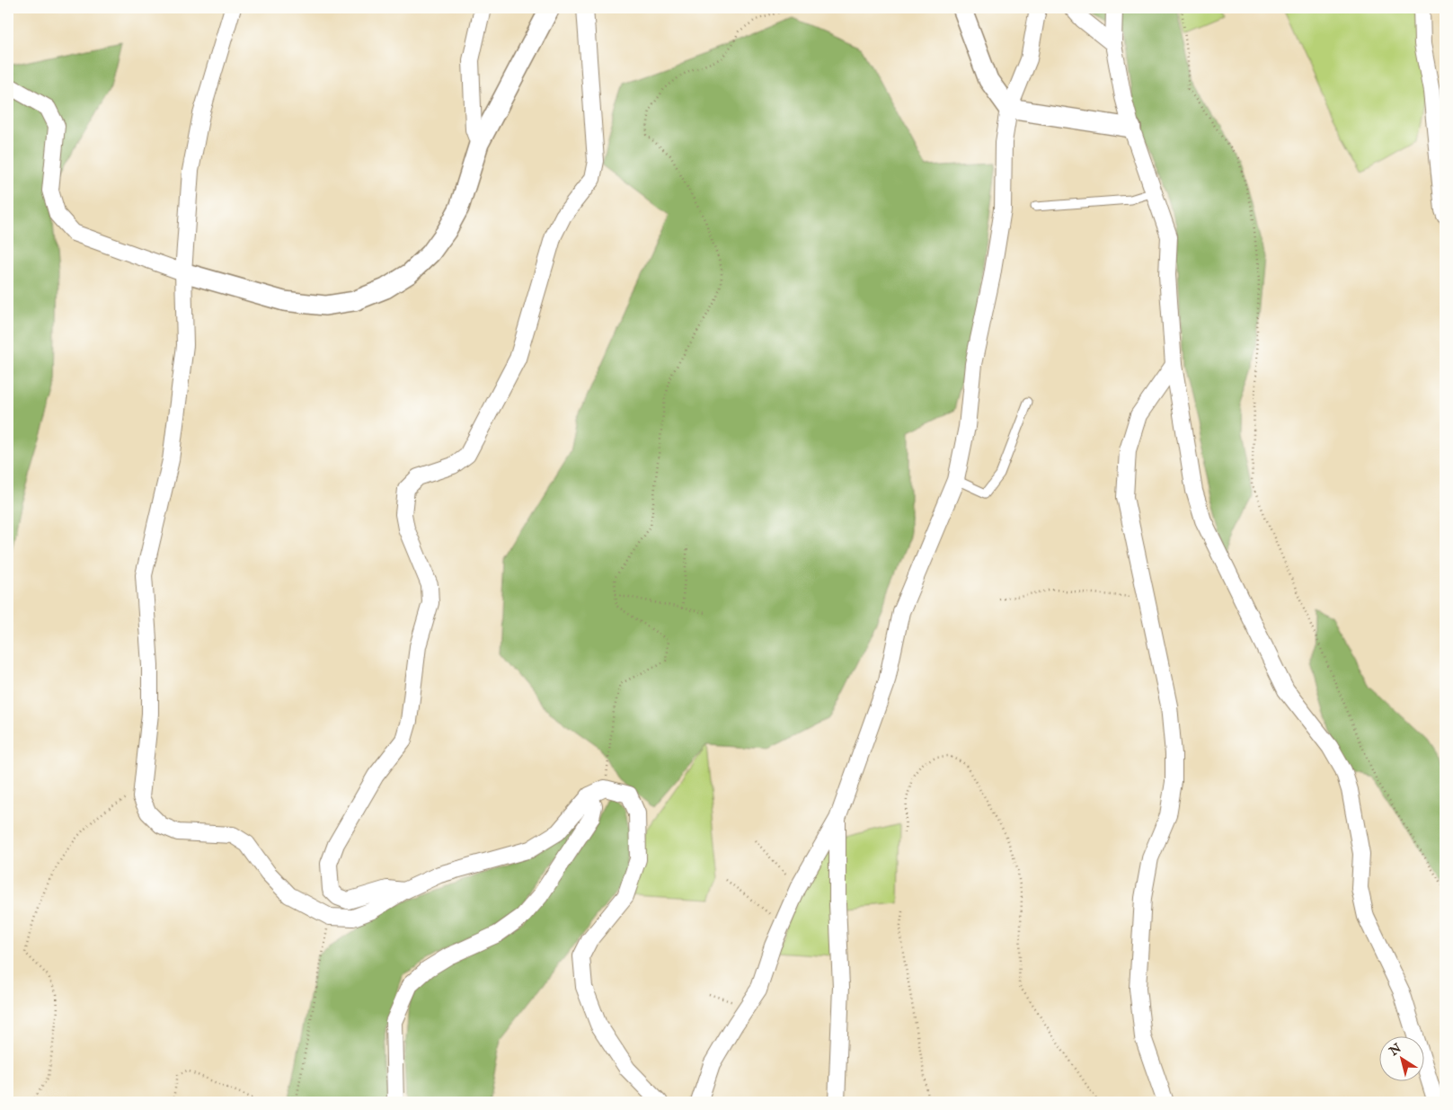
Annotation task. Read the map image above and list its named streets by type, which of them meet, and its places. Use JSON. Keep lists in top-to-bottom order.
{
  "north": "top left"
}
